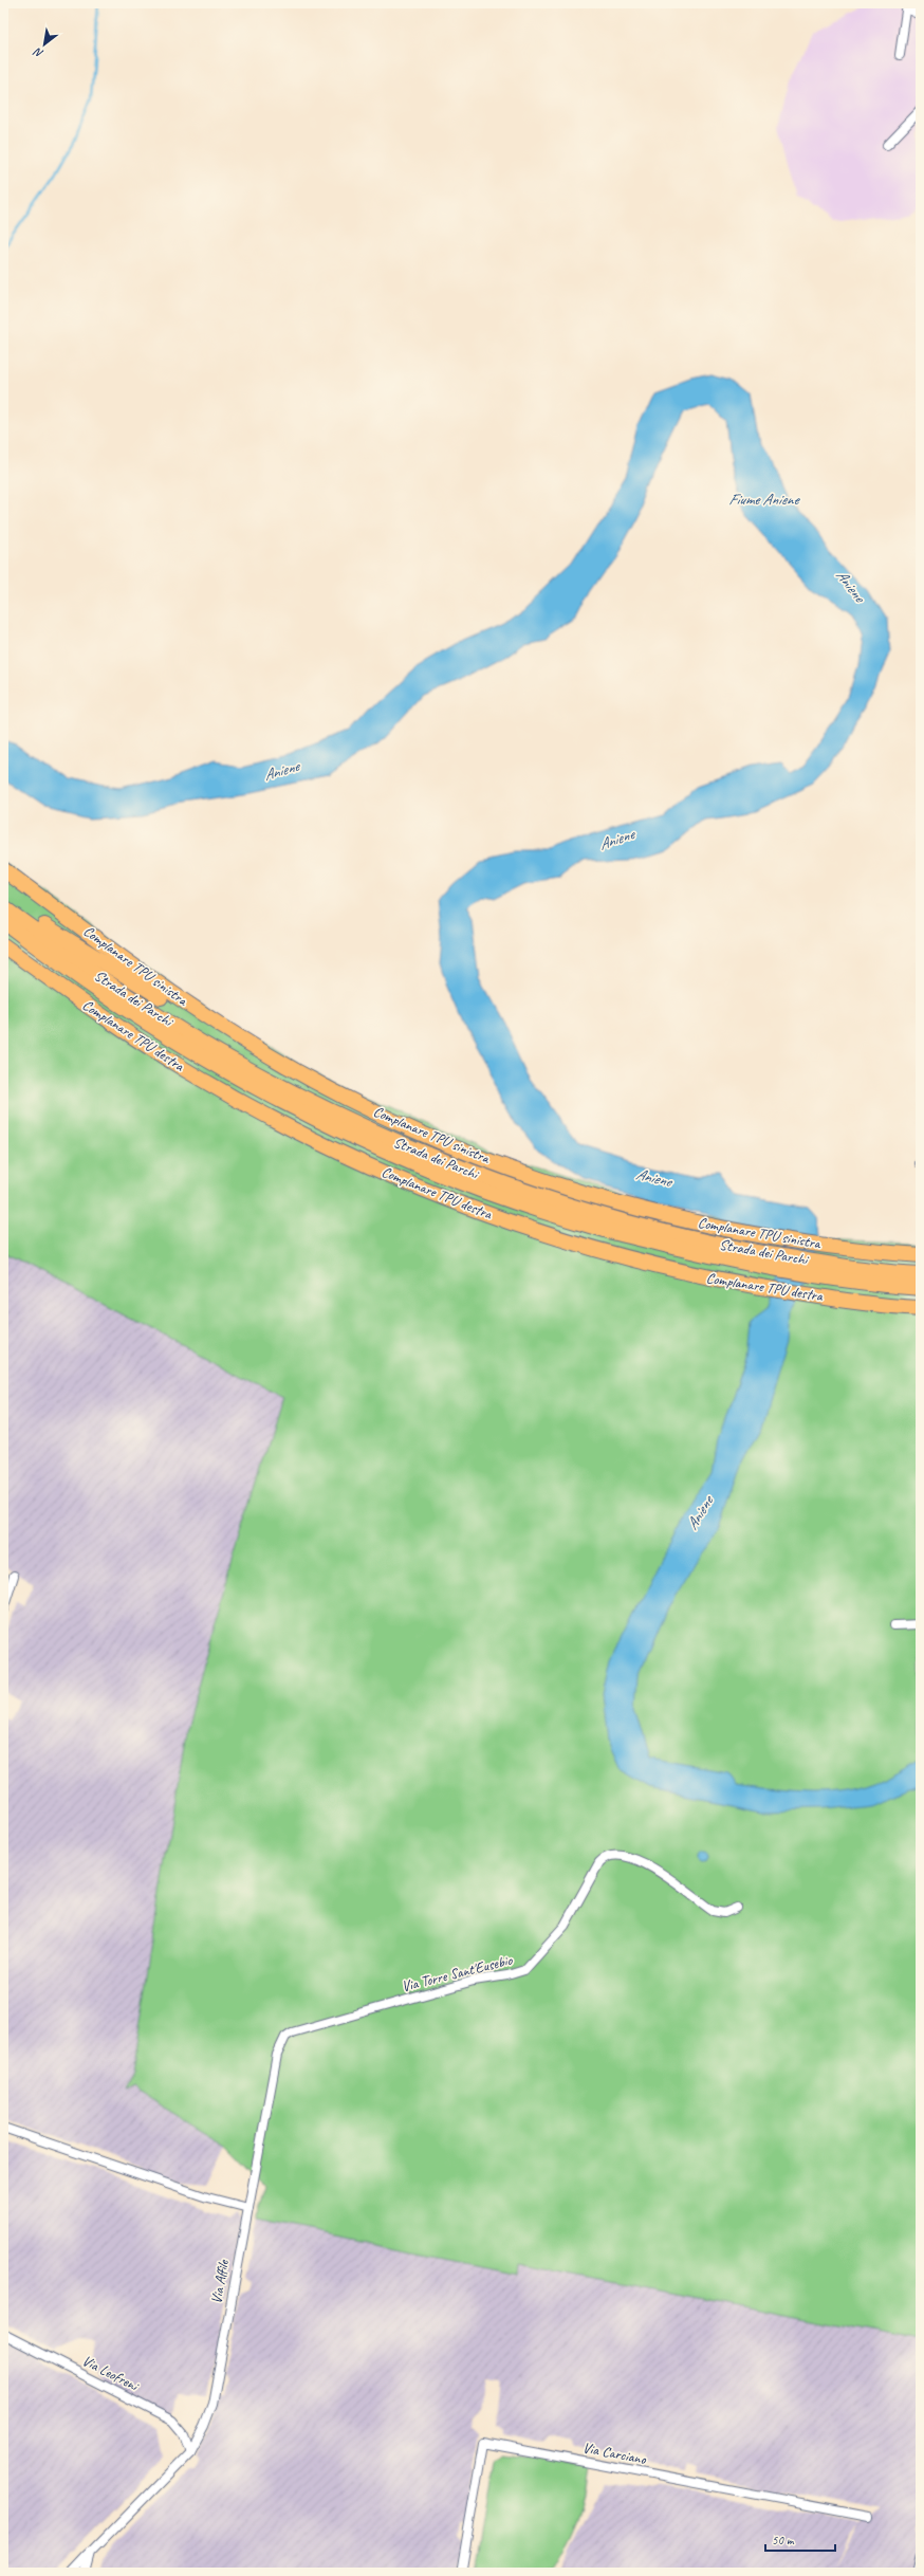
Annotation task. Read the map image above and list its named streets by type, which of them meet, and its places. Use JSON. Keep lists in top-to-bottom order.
{
  "streets": {
    "highway": ["Complanare TPU sinistra", "Strada dei Parchi", "Complanare TPU destra"],
    "street": [
      "Via Torre Sant'Eusebio",
      "Via Affile",
      "Via Leofreni",
      "Via Carciano"
    ]
  },
  "crossings": [
    ["Via Torre Sant'Eusebio", "Via Affile"],
    ["Via Affile", "Via Leofreni"]
  ],
  "water": ["Fiume Aniene", "Aniene"],
  "scale_bar": "50 m",
  "north": "bottom left"
}
